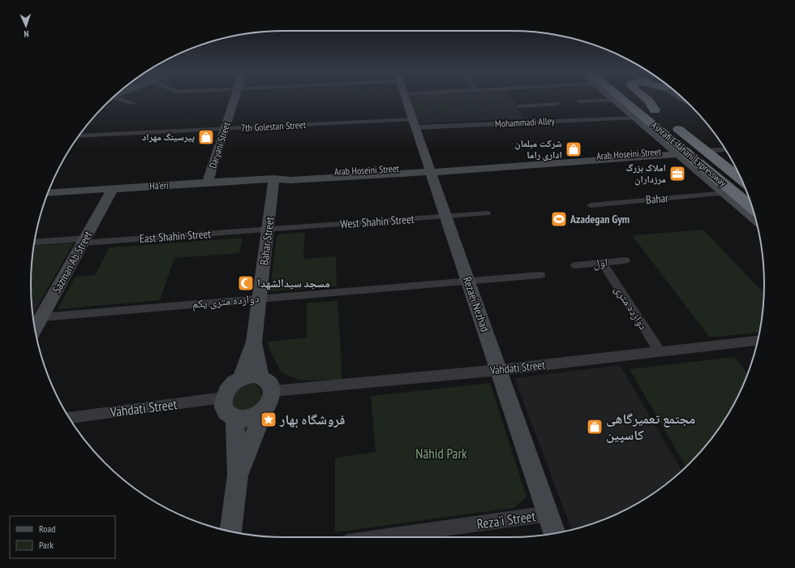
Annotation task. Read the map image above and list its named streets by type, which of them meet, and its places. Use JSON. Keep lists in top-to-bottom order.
{
  "streets": {
    "highway": ["Ashrafi Esfahani Expressway"],
    "street": [
      "Mohammadi Alley",
      "7th Golestan Street",
      "Daryani Street",
      "Arab Hoseini Street",
      "Hā'eri",
      "Bahar",
      "West Shahin Street",
      "East Shahin Street",
      "Bahar Street",
      "Sazman Ab Street",
      "اول",
      "دوازده متری یکم",
      "Rezaei Nezhad",
      "دوازده متری",
      "Vahdati Street",
      "Reza'i Street"
    ]
  },
  "crossings": [
    ["Mohammadi Alley", "7th Golestan Street"],
    ["Mohammadi Alley", "Rezaei Nezhad"],
    ["7th Golestan Street", "Daryani Street"],
    ["7th Golestan Street", "Rezaei Nezhad"],
    ["Daryani Street", "Hā'eri"],
    ["Arab Hoseini Street", "Ashrafi Esfahani Expressway"],
    ["Arab Hoseini Street", "Hā'eri"],
    ["Arab Hoseini Street", "Bahar Street"],
    ["Arab Hoseini Street", "Rezaei Nezhad"],
    ["Hā'eri", "Bahar Street"],
    ["Hā'eri", "Sazman Ab Street"],
    ["West Shahin Street", "East Shahin Street"],
    ["West Shahin Street", "Bahar Street"],
    ["West Shahin Street", "Rezaei Nezhad"],
    ["East Shahin Street", "Bahar Street"],
    ["East Shahin Street", "Sazman Ab Street"],
    ["Bahar Street", "دوازده متری یکم"],
    ["Sazman Ab Street", "دوازده متری یکم"],
    ["اول", "دوازده متری"],
    ["دوازده متری یکم", "Rezaei Nezhad"],
    ["Rezaei Nezhad", "Vahdati Street"],
    ["Rezaei Nezhad", "Reza'i Street"],
    ["دوازده متری", "Vahdati Street"]
  ],
  "parks": ["Nāhid Park"],
  "places": {
    "shop": ["پیرسینگ‌ مهراد", "شرکت مبلمان اداری راما", "مجتمع تعمیرگاهی کاسپین"],
    "office": ["املاک بزرگ مرزداران"],
    "sports": ["Azadegan Gym"],
    "mosque": ["مسجد سیدالشهدا"],
    "place": ["فروشگاه بهار"]
  },
  "legend": ["Road", "Park"],
  "north": "bottom"
}
